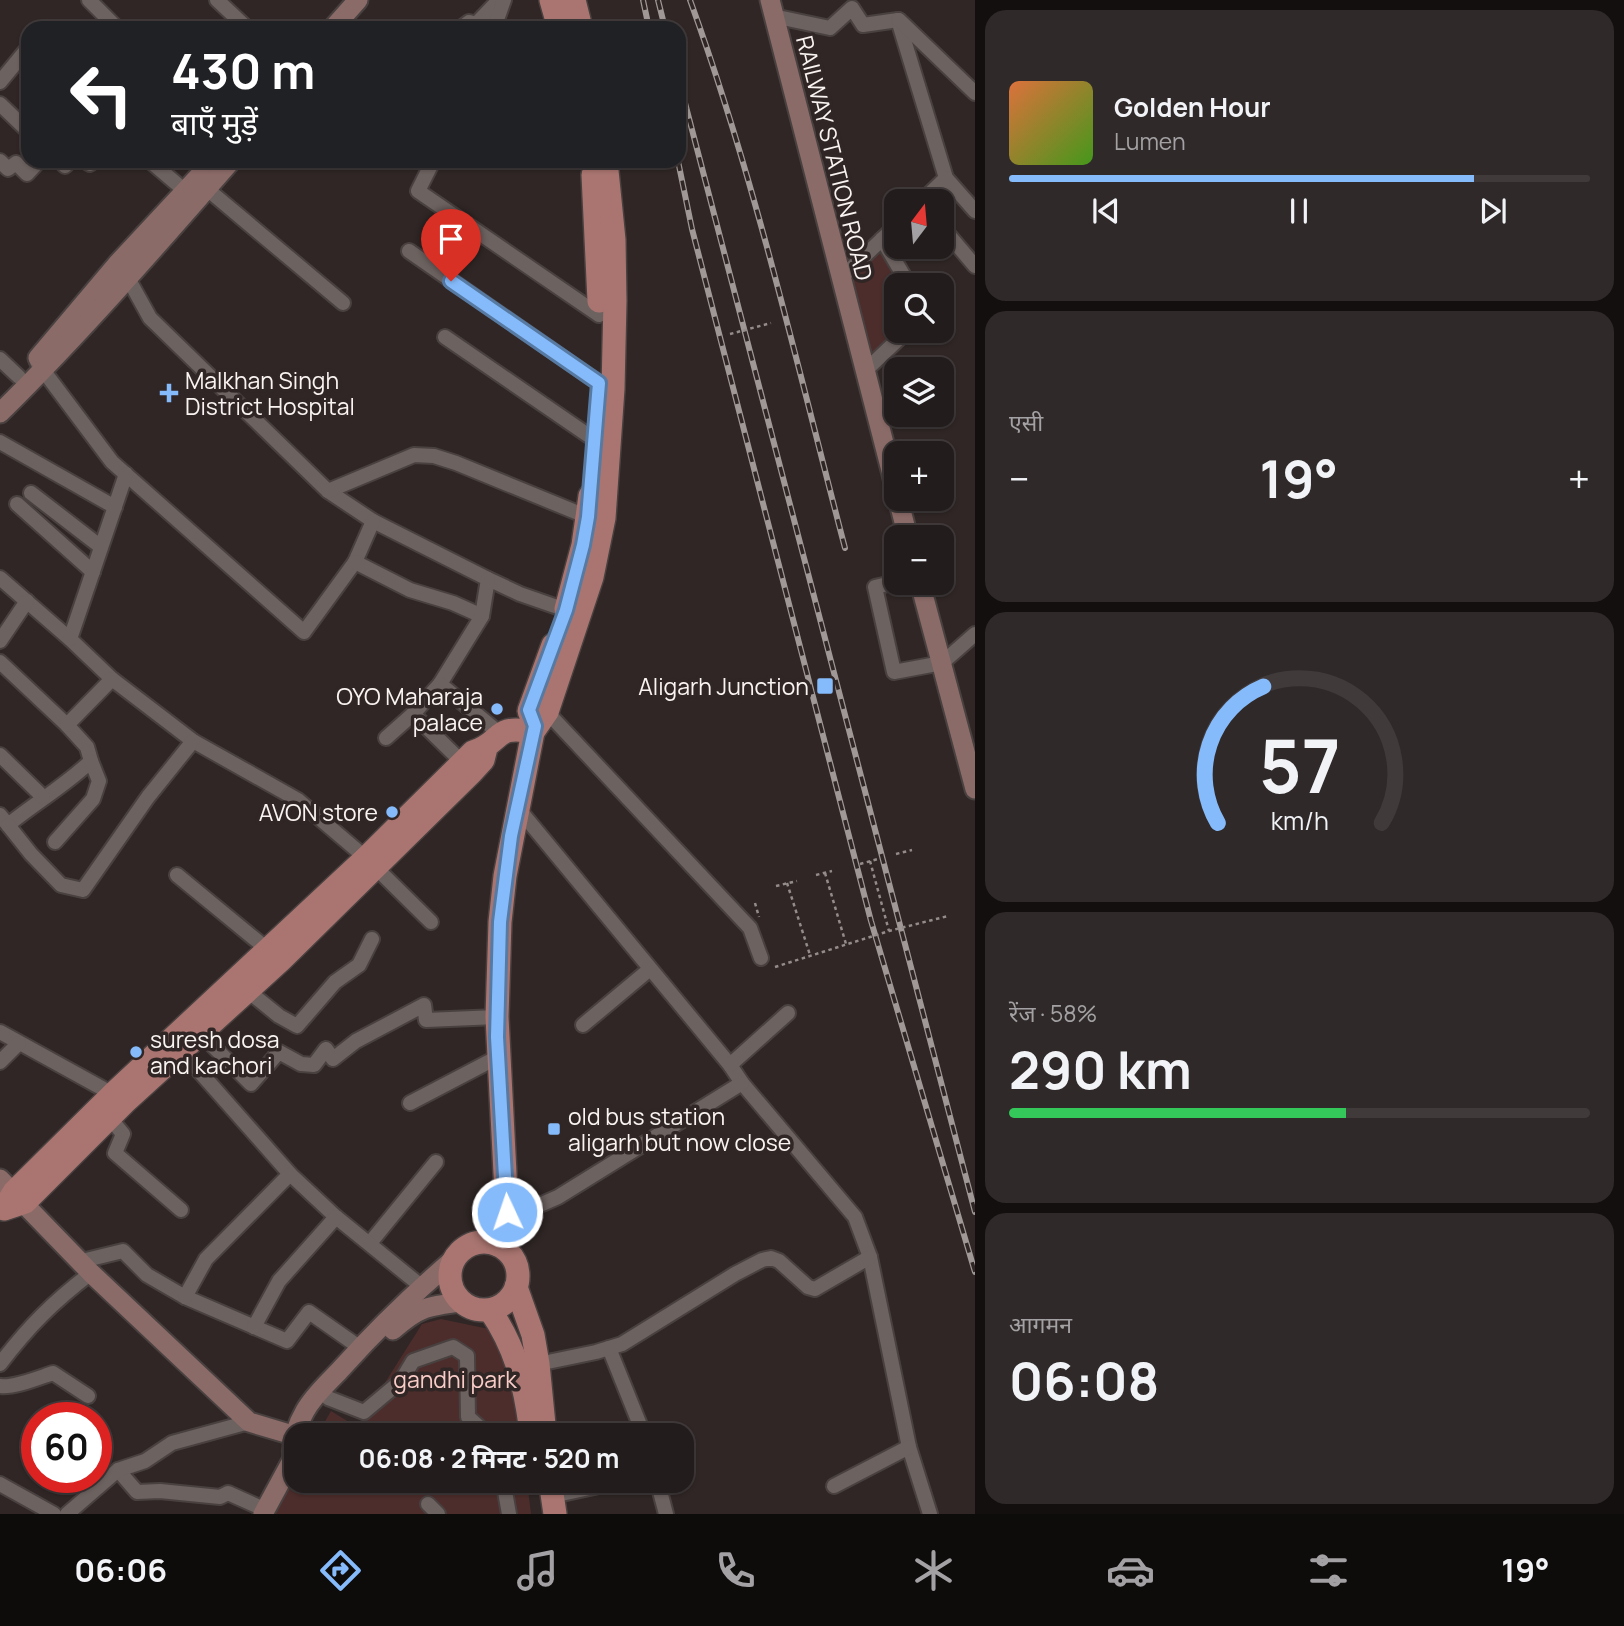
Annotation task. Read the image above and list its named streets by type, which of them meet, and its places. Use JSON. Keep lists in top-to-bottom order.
{
  "streets": {
    "street": ["RAILWAY STATION ROAD"]
  },
  "parks": ["gandhi park"],
  "places": {
    "health": ["Malkhan Singh District Hospital"],
    "transit": ["Aligarh Junction", "old bus station aligarh but now close"],
    "other": ["OYO Maharaja palace", "AVON store", "suresh dosa and kachori"]
  },
  "north": "top",
  "page": {
    "turn": ["430 m", "बाएँ मुड़ें"],
    "song": ["Golden Hour", "Lumen"],
    "map_buttons": ["+", "−"],
    "tile": [
      "एसी",
      ["रेंज · 58%", "290 km"],
      ["आगमन", "06:08"]
    ],
    "heat": ["−", "19°", "+"],
    "limit": "60",
    "trip": "06:08 · 2 मिनट · 520 m",
    "tabs": ["06:06", "19°"],
    "gauge": ["57", "km/h"]
  }
}
